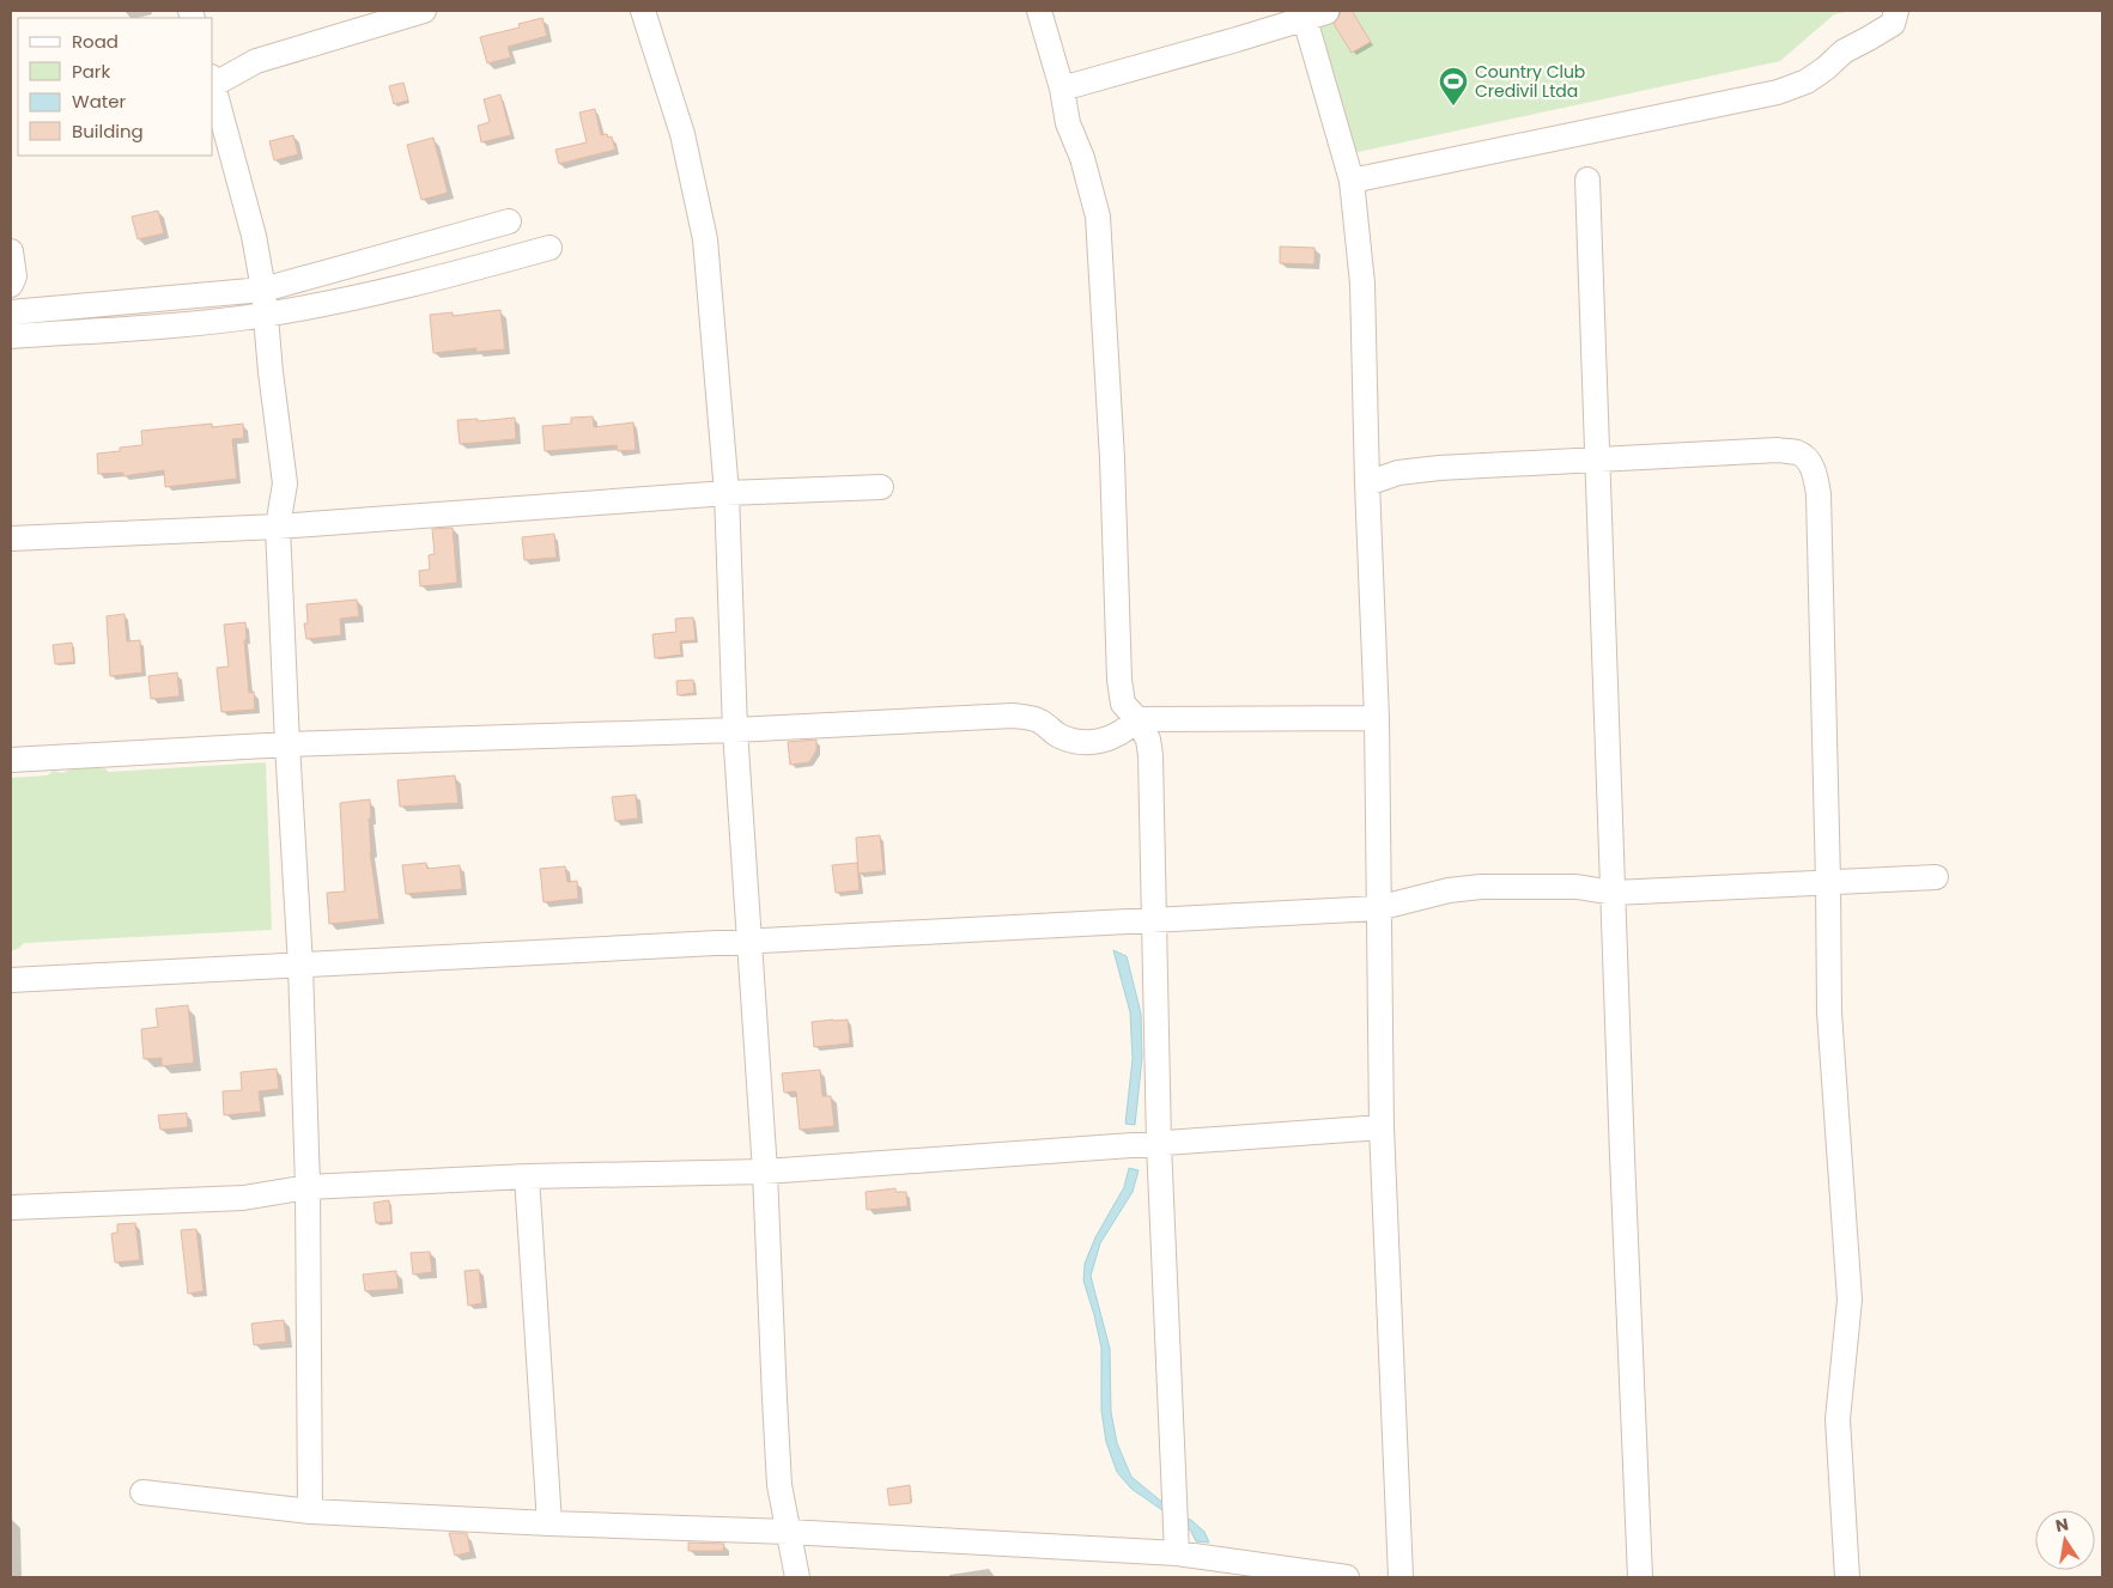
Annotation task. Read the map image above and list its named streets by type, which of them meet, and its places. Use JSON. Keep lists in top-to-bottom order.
{
  "places": {
    "sports": ["Country Club Credivil Ltda"]
  },
  "legend": [
    "Road",
    "Park",
    "Water",
    "Building"
  ],
  "north": "top"
}
